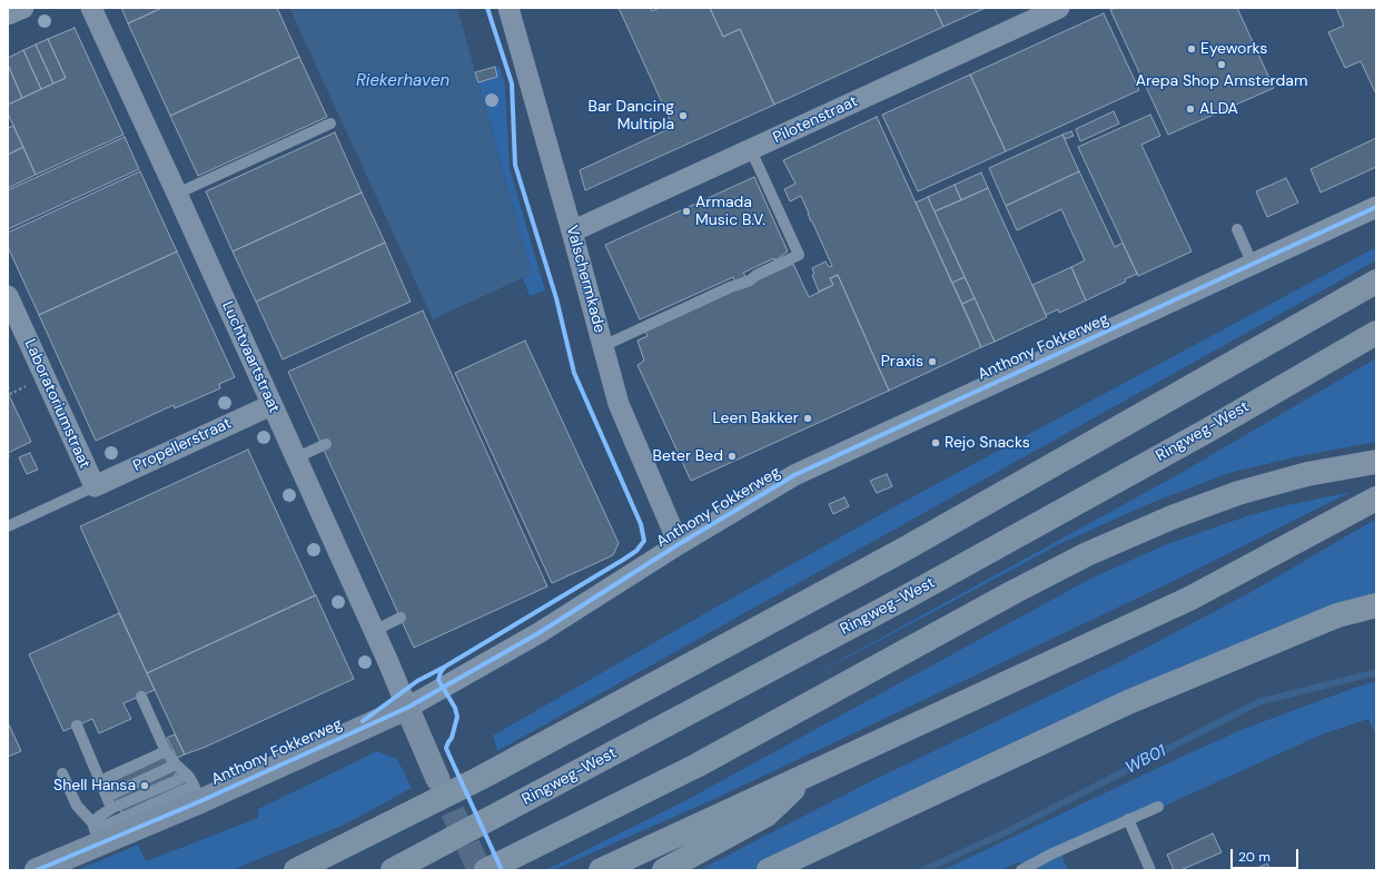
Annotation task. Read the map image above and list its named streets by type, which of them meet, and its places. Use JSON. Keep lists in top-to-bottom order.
{
  "streets": {
    "highway": ["Ringweg-West"],
    "street": [
      "Pilotenstraat",
      "Valschermkade",
      "Anthony Fokkerweg",
      "Luchtvaartstraat",
      "Laboratoriumstraat",
      "Propellerstraat"
    ]
  },
  "crossings": [
    ["Pilotenstraat", "Valschermkade"],
    ["Valschermkade", "Anthony Fokkerweg"],
    ["Anthony Fokkerweg", "Luchtvaartstraat"],
    ["Luchtvaartstraat", "Propellerstraat"],
    ["Laboratoriumstraat", "Propellerstraat"]
  ],
  "water": ["Riekerhaven", "WB01"],
  "places": [
    "Eyeworks",
    "Arepa Shop Amsterdam",
    "ALDA",
    "Bar Dancing Multipla",
    "Armada Music B.V.",
    "Praxis",
    "Leen Bakker",
    "Rejo Snacks",
    "Beter Bed",
    "Shell Hansa"
  ],
  "scale_bar": "20 m"
}
